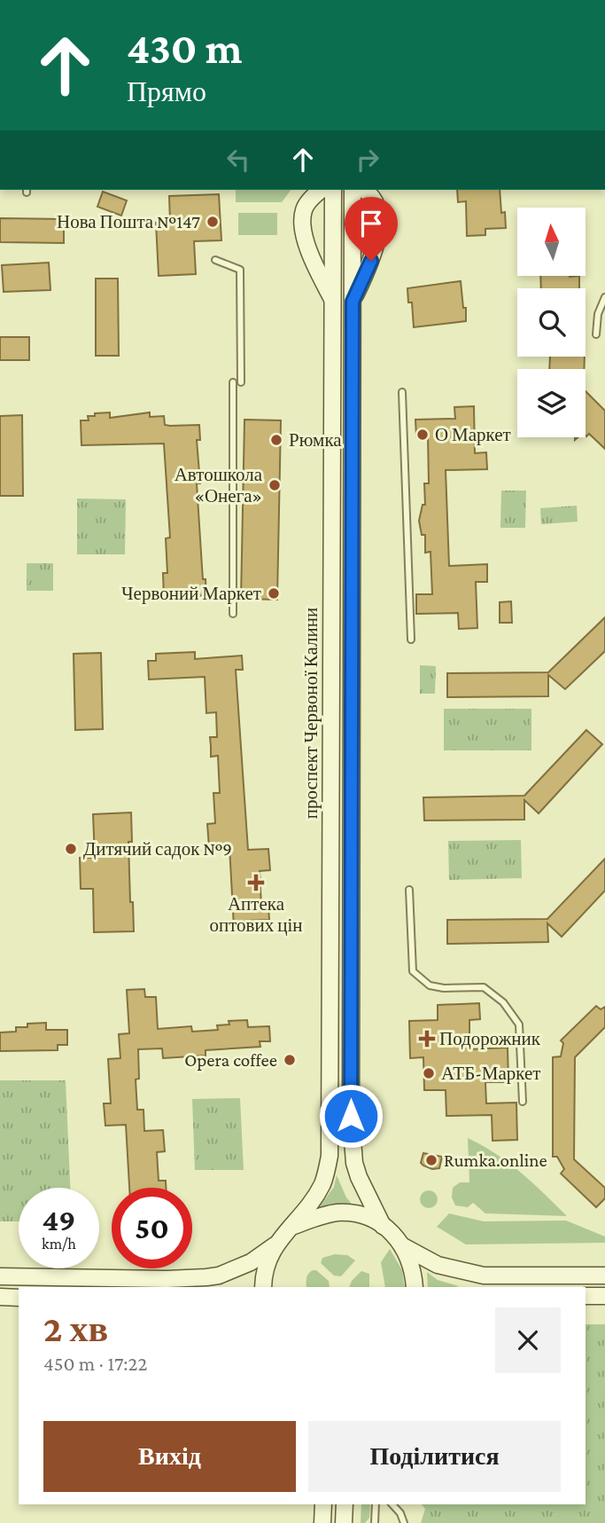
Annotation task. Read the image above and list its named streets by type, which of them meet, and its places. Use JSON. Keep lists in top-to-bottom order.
{
  "streets": {
    "main road": ["проспект Червоної Калини"]
  },
  "places": {
    "other": [
      "Нова Пошта №147",
      "О Маркет",
      "Рюмка",
      "Автошкола «Онега»",
      "Червоний Маркет",
      "Дитячий садок №9",
      "Opera coffee",
      "АТБ-Маркет",
      "Rumka.online"
    ],
    "health": ["Аптека оптових цін", "Подорожник"]
  },
  "north": "top",
  "page": {
    "turn": ["430 m", "Прямо"],
    "speed": "49 km/h",
    "limit": "50",
    "heading": ["2 хв", "450 m · 17:22"],
    "buttons": ["Вихід", "Поділитися"]
  }
}
